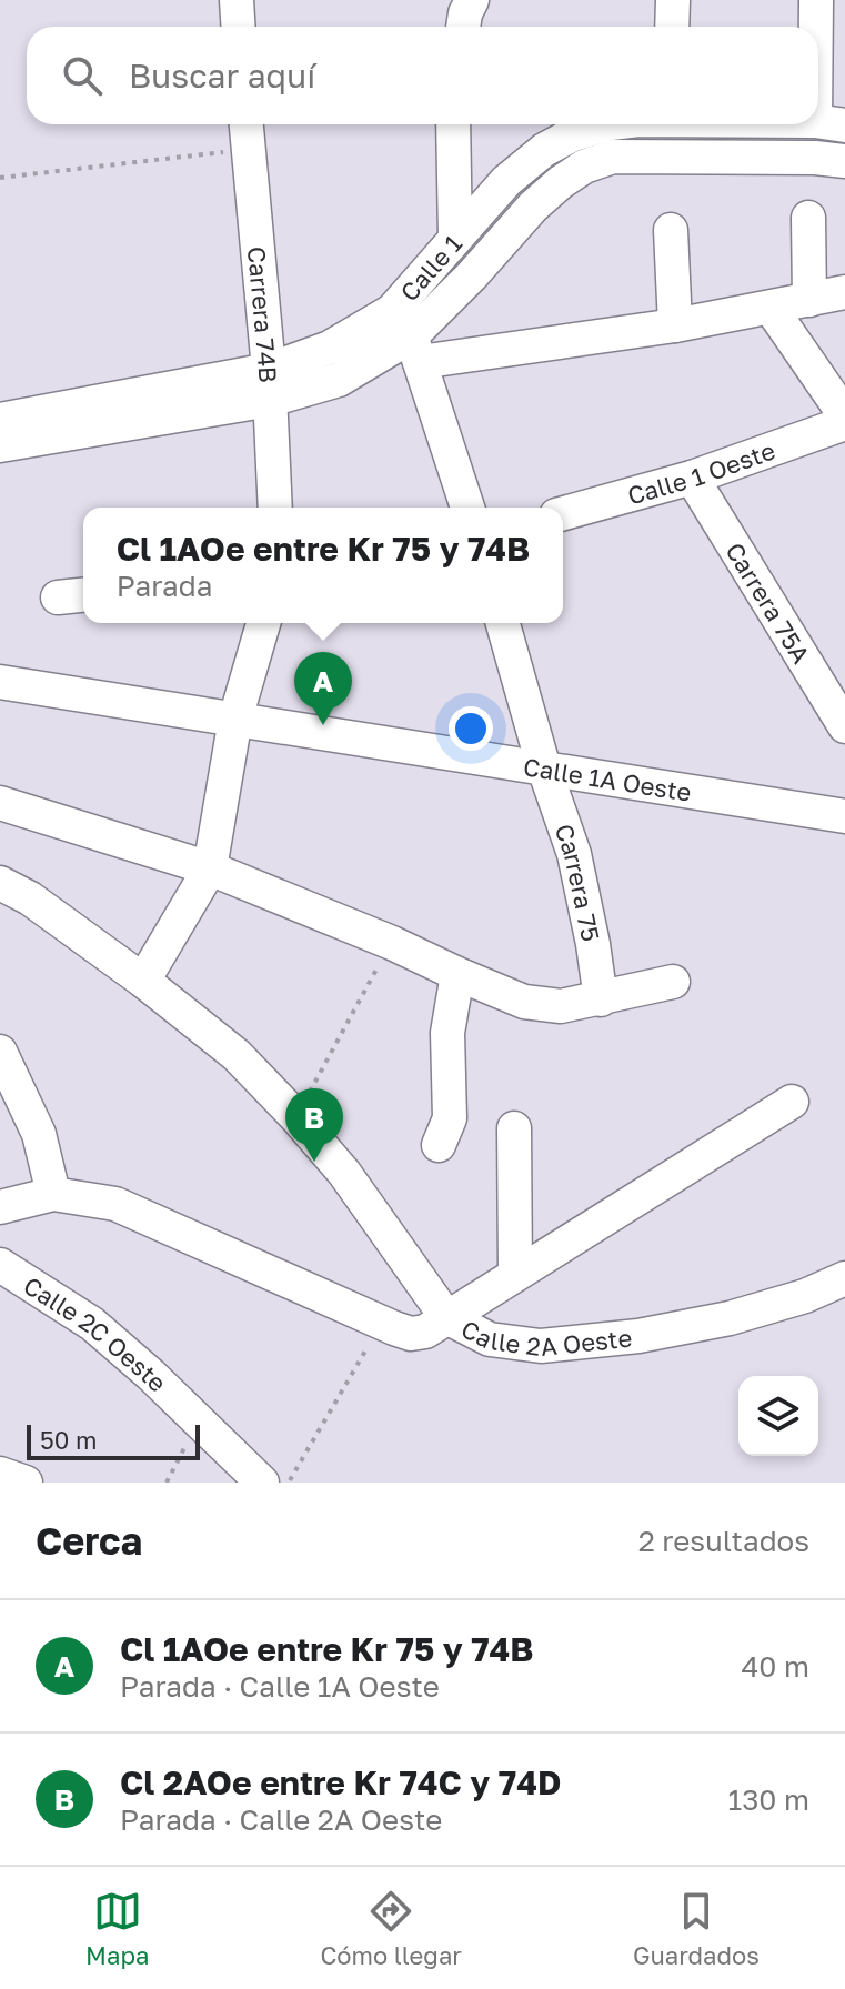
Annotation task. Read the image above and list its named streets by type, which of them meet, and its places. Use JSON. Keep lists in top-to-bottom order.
{
  "streets": {
    "street": [
      "Calle 1",
      "Carrera 74B",
      "Calle 1 Oeste",
      "Carrera 75A",
      "Calle 1A Oeste",
      "Carrera 75",
      "Calle 2A Oeste",
      "Calle 2C Oeste"
    ]
  },
  "crossings": [
    ["Calle 1", "Carrera 74B"],
    ["Calle 1 Oeste", "Carrera 75A"],
    ["Calle 1A Oeste", "Carrera 75"]
  ],
  "scale_bar": "50 m",
  "page": {
    "search": "Buscar aquí",
    "popup": ["Cl 1AOe entre Kr 75 y 74B", "Parada"],
    "pins": ["A", "B"],
    "scale": "50 m",
    "heading": ["Cerca", "2 resultados"],
    "list": [
      {
        "mark": "A",
        "name": "Cl 1AOe entre Kr 75 y 74B",
        "note": "Parada · Calle 1A Oeste",
        "value": "40 m"
      },
      {
        "mark": "B",
        "name": "Cl 2AOe entre Kr 74C y 74D",
        "note": "Parada · Calle 2A Oeste",
        "value": "130 m"
      }
    ],
    "nav": ["Mapa", "Cómo llegar", "Guardados"]
  }
}
